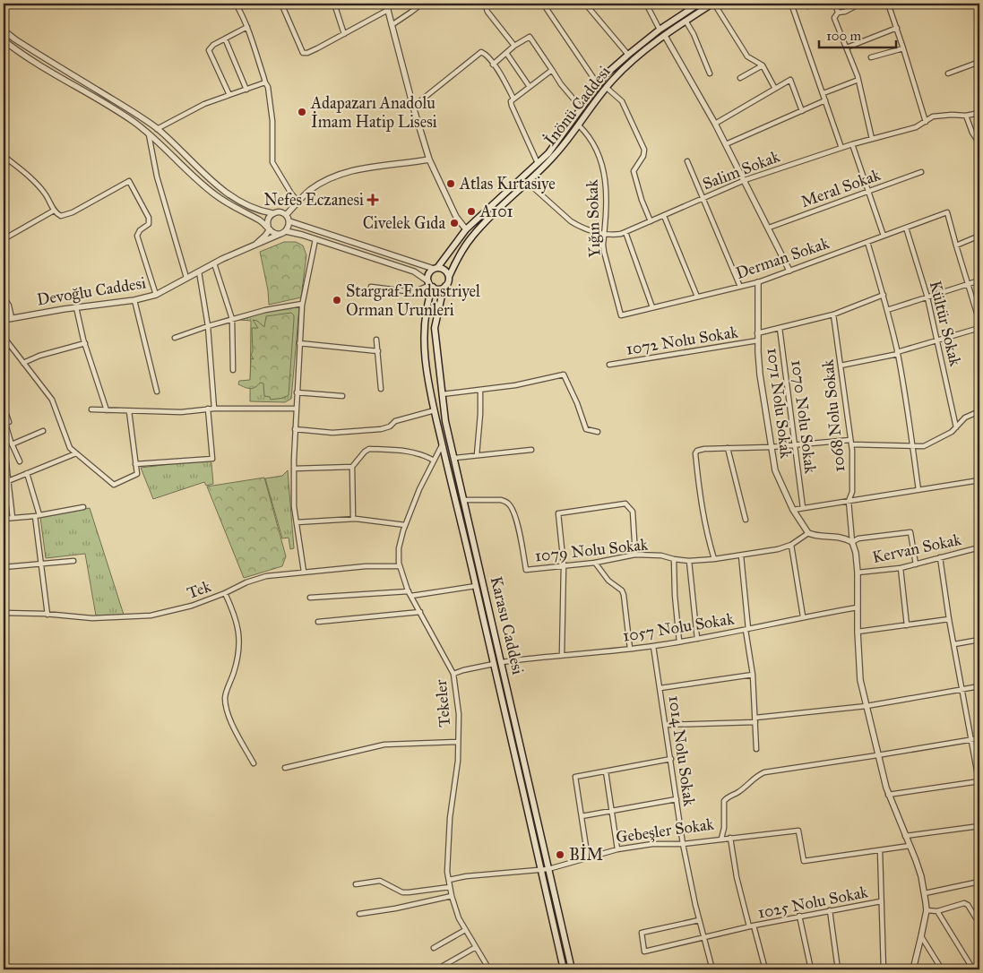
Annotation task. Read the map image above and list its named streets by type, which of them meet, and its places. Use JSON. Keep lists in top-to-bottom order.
{
  "streets": {
    "main road": ["İnönü Caddesi", "Karasu Caddesi"],
    "street": [
      "Salim Sokak",
      "Meral Sokak",
      "Yığın Sokak",
      "Derman Sokak",
      "Devoğlu Caddesi",
      "Kültür Sokak",
      "1072 Nolu Sokak",
      "1071 Nolu Sokak",
      "1068 Nolu Sokak",
      "1070 Nolu Sokak",
      "Kervan Sokak",
      "1079 Nolu Sokak",
      "Tek",
      "1057 Nolu Sokak",
      "Tekeler",
      "1014 Nolu Sokak",
      "Gebeşler Sokak",
      "1025 Nolu Sokak"
    ]
  },
  "crossings": [
    ["İnönü Caddesi", "Salim Sokak"],
    ["İnönü Caddesi", "Yığın Sokak"],
    ["İnönü Caddesi", "Karasu Caddesi"],
    ["Salim Sokak", "Yığın Sokak"],
    ["Yığın Sokak", "Derman Sokak"],
    ["Derman Sokak", "Kültür Sokak"],
    ["Derman Sokak", "1071 Nolu Sokak"],
    ["1072 Nolu Sokak", "1071 Nolu Sokak"],
    ["1079 Nolu Sokak", "Karasu Caddesi"],
    ["Tek", "Tekeler"],
    ["Karasu Caddesi", "1057 Nolu Sokak"],
    ["Karasu Caddesi", "Tekeler"],
    ["Karasu Caddesi", "Gebeşler Sokak"],
    ["1057 Nolu Sokak", "1014 Nolu Sokak"],
    ["Tekeler", "Gebeşler Sokak"],
    ["1014 Nolu Sokak", "Gebeşler Sokak"],
    ["1014 Nolu Sokak", "1025 Nolu Sokak"]
  ],
  "places": {
    "other": [
      "Adapazarı Anadolu İmam Hatip Lisesi",
      "Atlas Kırtasiye",
      "A101",
      "Civelek Gıda",
      "Stargraf Endustriyel Orman Urunleri",
      "BİM"
    ],
    "health": ["Nefes Eczanesi"]
  },
  "scale_bar": "100 m"
}
